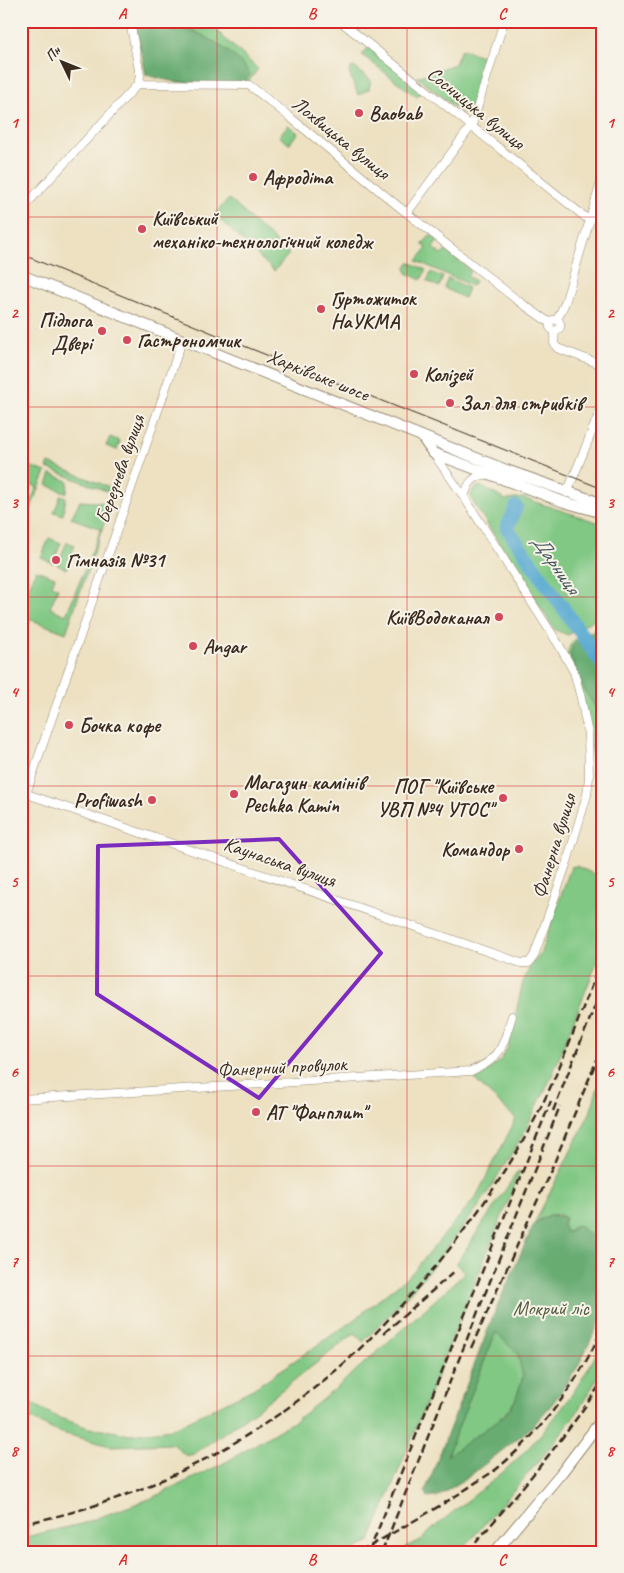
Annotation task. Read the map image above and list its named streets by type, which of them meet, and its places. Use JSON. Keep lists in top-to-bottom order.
{
  "streets": {
    "main road": ["Харківське шосе"],
    "street": [
      "Сосницька вулиця",
      "Лохвицька вулиця",
      "Березнева вулиця",
      "Фанерна вулиця",
      "Каунаська вулиця",
      "Фанерний провулок"
    ]
  },
  "crossings": [
    ["Харківське шосе", "Березнева вулиця"],
    ["Березнева вулиця", "Каунаська вулиця"],
    ["Фанерна вулиця", "Каунаська вулиця"]
  ],
  "water": ["Дарниця"],
  "parks": ["Мокрий ліс"],
  "places": [
    "Baobab",
    "Афродіта",
    "Київський механіко-технологічний коледж",
    "Гуртожиток НаУКМА",
    "Підлога Двері",
    "Гастрономчик",
    "Колізей",
    "Зал для стрибків",
    "Гімназія №31",
    "КиївВодоканал",
    "Angar",
    "Бочка кофе",
    "Магазин камінів Pechka Kamin",
    "ПОГ \"Київське УВП №4 УТОС\"",
    "Profiwash",
    "Командор",
    "АТ \"Фанплит\""
  ],
  "north": "top left",
  "grid": {
    "columns": ["A", "B", "C"],
    "rows": [
      "1",
      "2",
      "3",
      "4",
      "5",
      "6",
      "7",
      "8"
    ]
  }
}
